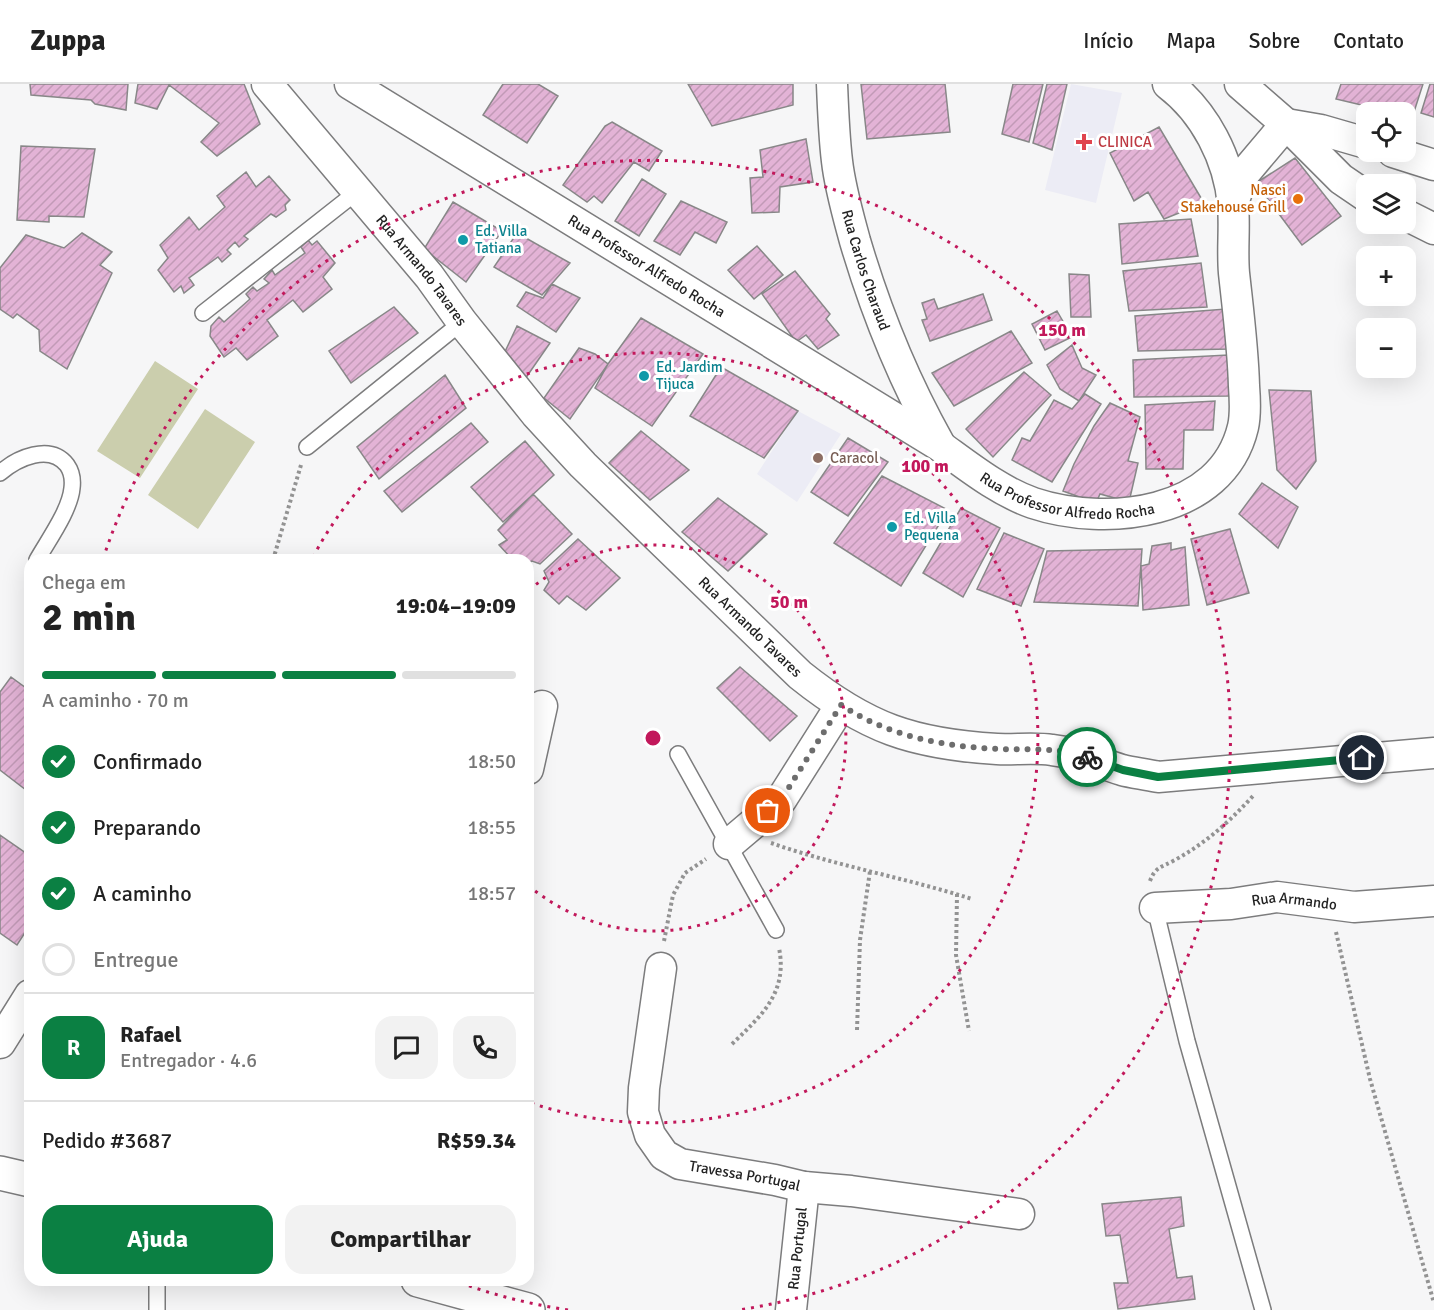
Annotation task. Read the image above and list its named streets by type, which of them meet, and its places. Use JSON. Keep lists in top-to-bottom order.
{
  "streets": {
    "street": [
      "Rua Professor Alfredo Rocha",
      "Rua Armando Tavares",
      "Rua Carlos Charaud",
      "Rua Armando",
      "Travessa Portugal",
      "Rua Portugal"
    ]
  },
  "crossings": [
    ["Rua Professor Alfredo Rocha", "Rua Carlos Charaud"],
    ["Travessa Portugal", "Rua Portugal"]
  ],
  "places": {
    "health": ["CLINICA"],
    "other": [
      "Nasci Stakehouse Grill",
      "Ed. Villa Tatiana",
      "Ed. Jardim Tijuca",
      "Caracol",
      "Ed. Villa Pequena"
    ]
  },
  "page": {
    "header": "Zuppa",
    "nav": [
      "Início",
      "Mapa",
      "Sobre",
      "Contato"
    ],
    "map_buttons": ["+", "−"],
    "heading": ["2 min", "Chega em", "19:04–19:09"],
    "panel": [
      "Rafael",
      "Entregador · 4.6",
      "Pedido #3687",
      "R$59.34"
    ],
    "bar": "A caminho · 70 m",
    "list": [
      ["Confirmado", "18:50"],
      ["Preparando", "18:55"],
      ["A caminho", "18:57"],
      "Entregue"
    ],
    "round": "R",
    "buttons": ["Ajuda", "Compartilhar"]
  },
  "rings": ["150 m", "100 m", "50 m"]
}
